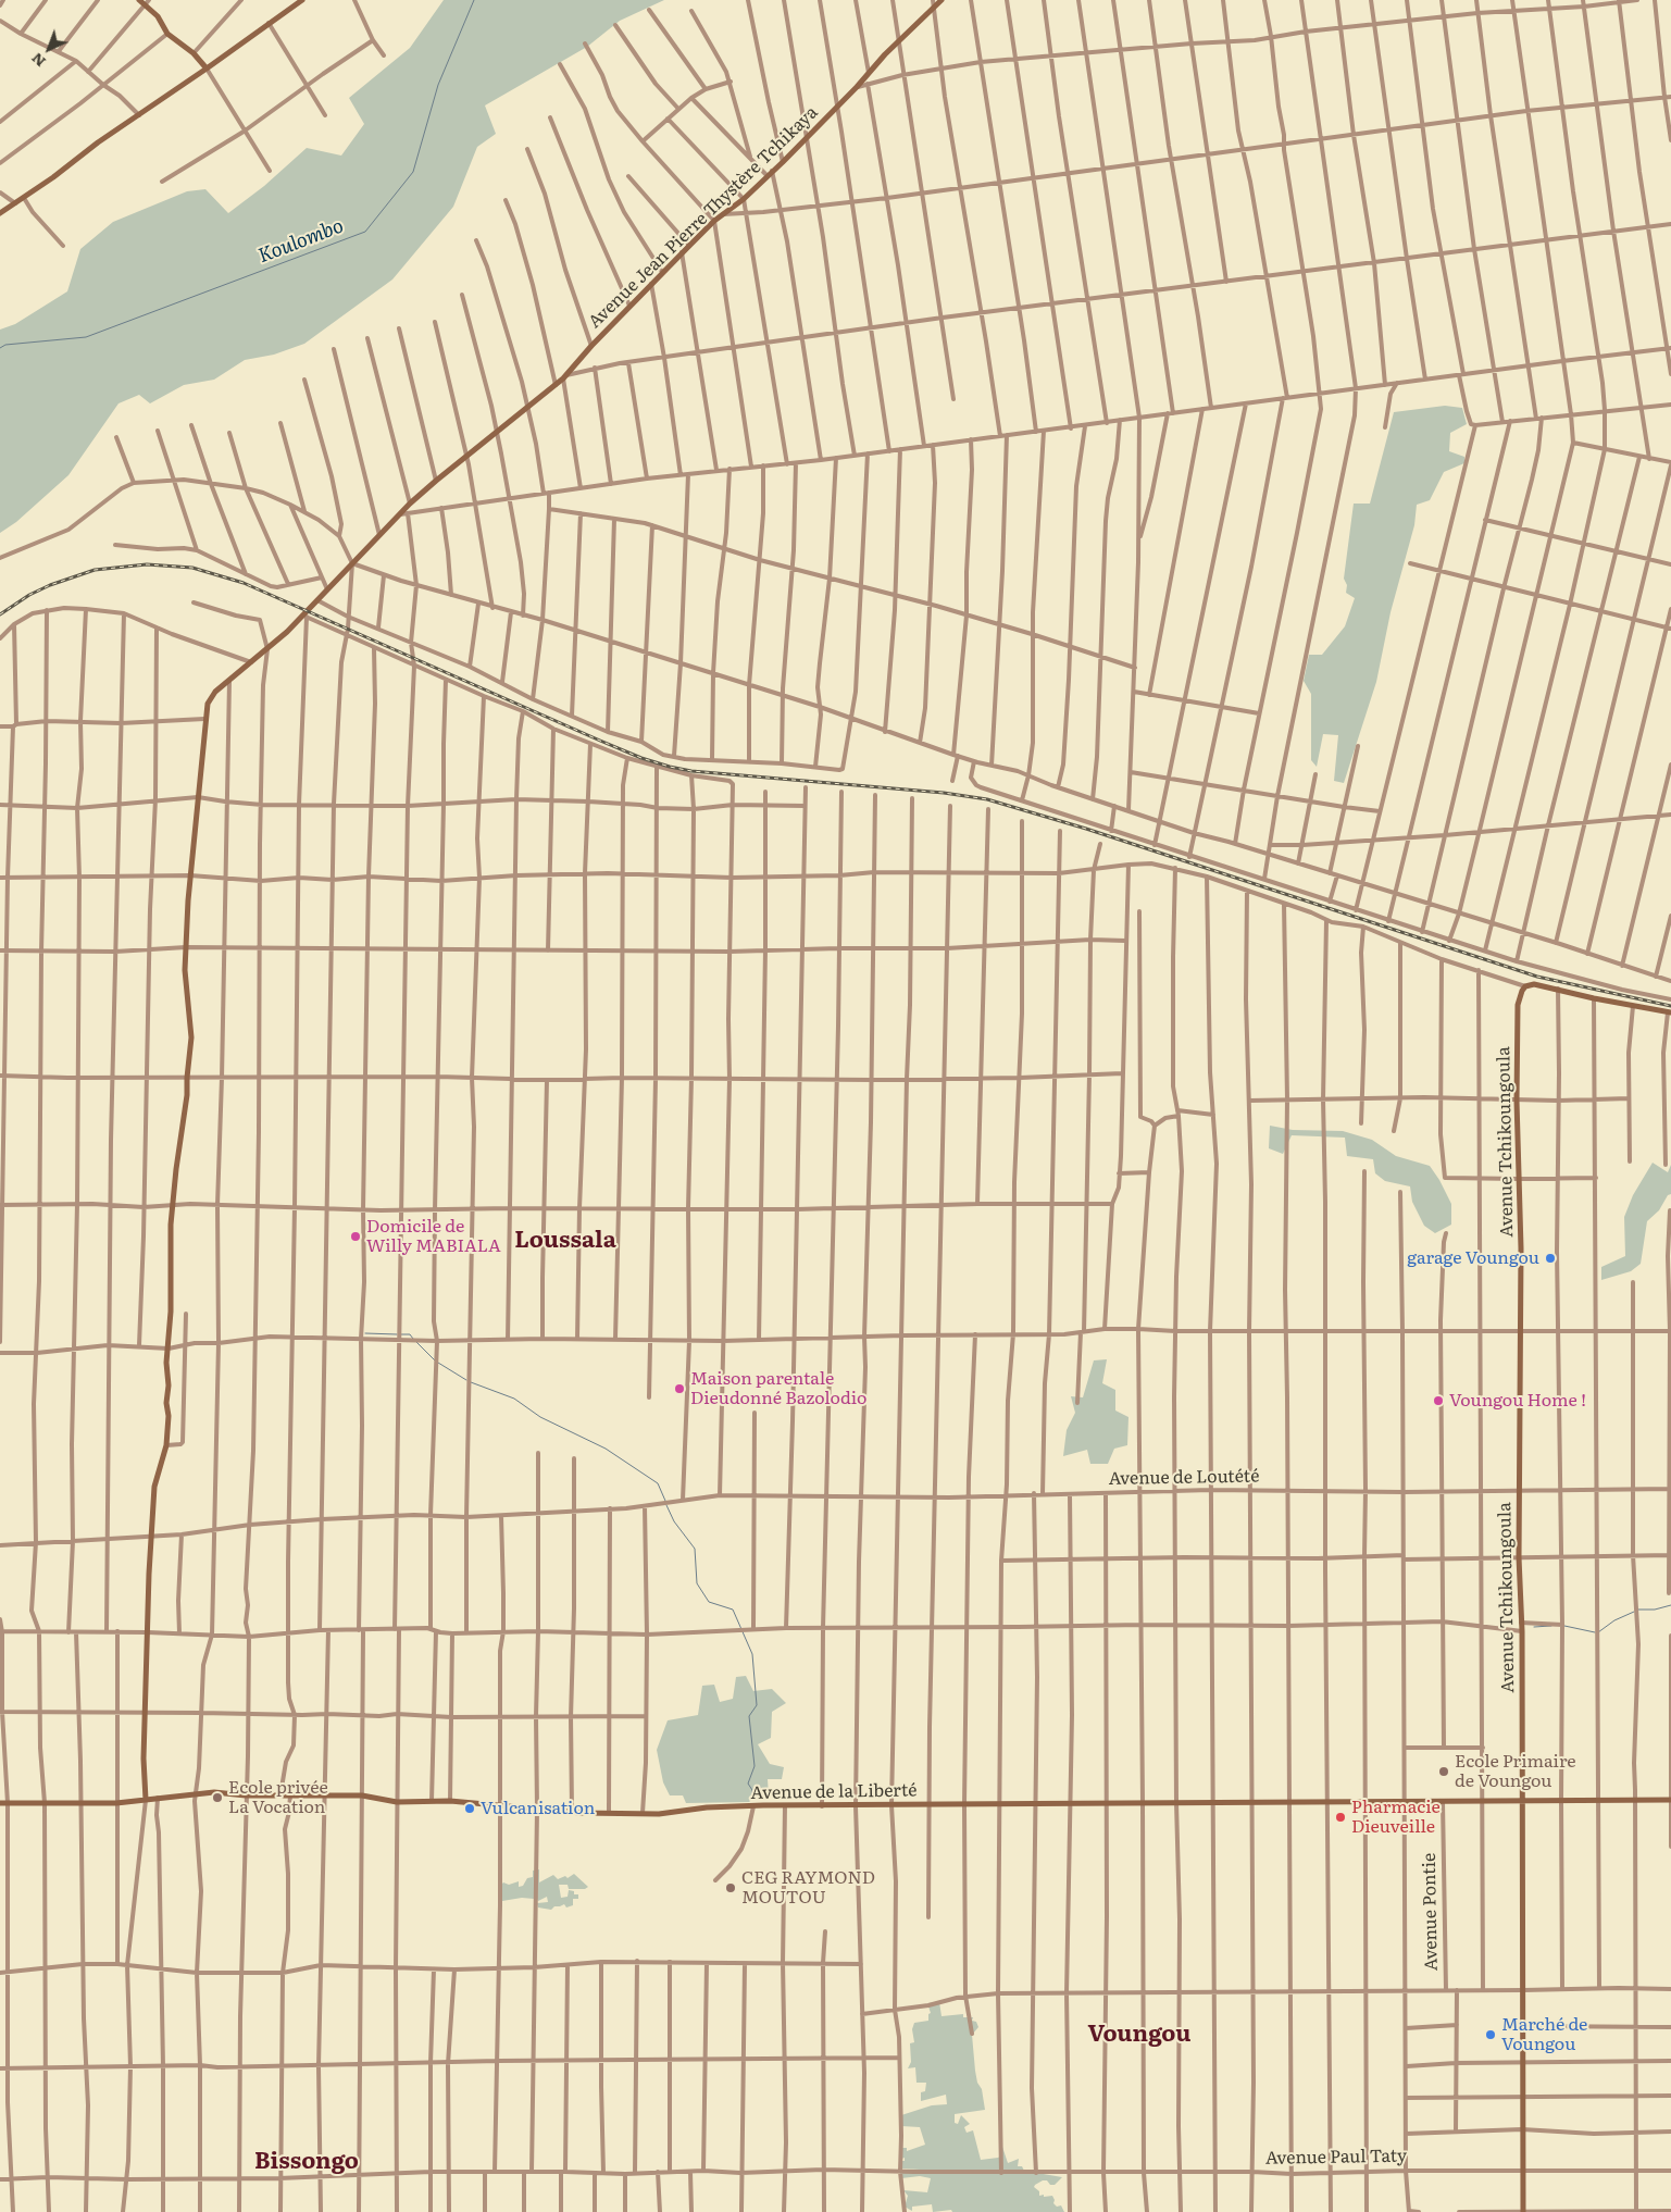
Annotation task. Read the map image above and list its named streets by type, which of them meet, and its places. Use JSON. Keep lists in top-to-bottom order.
{
  "streets": {
    "street": [
      "Avenue Jean Pierre Thystère Tchikaya",
      "Avenue Tchikoungoula",
      "Avenue de Loutété",
      "Avenue de la Liberté",
      "Avenue Pontie",
      "Avenue Paul Taty"
    ]
  },
  "crossings": [
    ["Avenue Jean Pierre Thystère Tchikaya", "Avenue de Loutété"],
    ["Avenue Jean Pierre Thystère Tchikaya", "Avenue de la Liberté"],
    ["Avenue Tchikoungoula", "Avenue de Loutété"],
    ["Avenue Tchikoungoula", "Avenue de la Liberté"],
    ["Avenue Tchikoungoula", "Avenue Paul Taty"],
    ["Avenue de la Liberté", "Avenue Pontie"]
  ],
  "districts": ["Loussala", "Voungou", "Bissongo"],
  "water": ["Koulombo"],
  "places": [
    "Domicile de Willy MABIALA",
    "garage Voungou",
    "Maison parentale Dieudonné Bazolodio",
    "Voungou Home !",
    "Ecole Primaire de Voungou",
    "Ecole privée La Vocation",
    "Vulcanisation",
    "Pharmacie Dieuveille",
    "CEG RAYMOND MOUTOU",
    "Marché de Voungou"
  ],
  "north": "bottom left"
}
